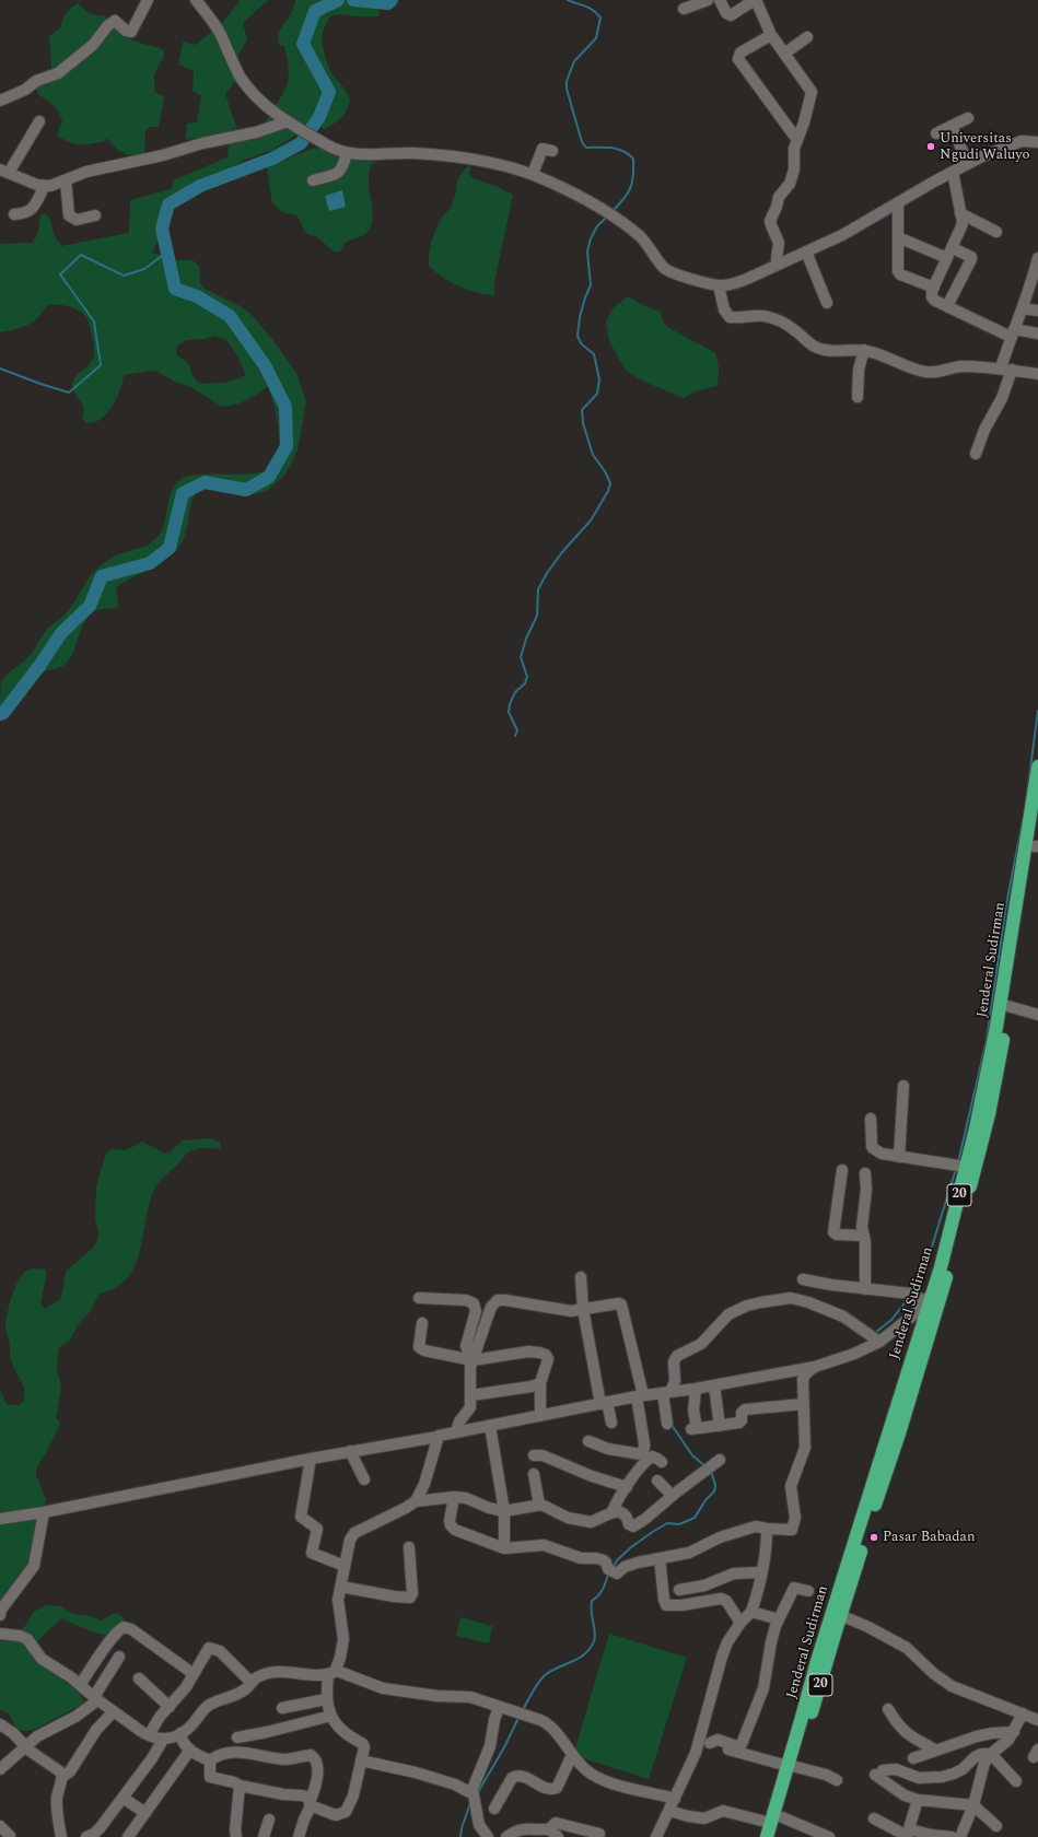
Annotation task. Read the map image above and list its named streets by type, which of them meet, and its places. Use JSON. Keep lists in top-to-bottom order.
{
  "streets": {
    "highway": ["Jenderal Sudirman", "20"]
  },
  "places": ["Universitas Ngudi Waluyo", "Pasar Babadan"]
}
